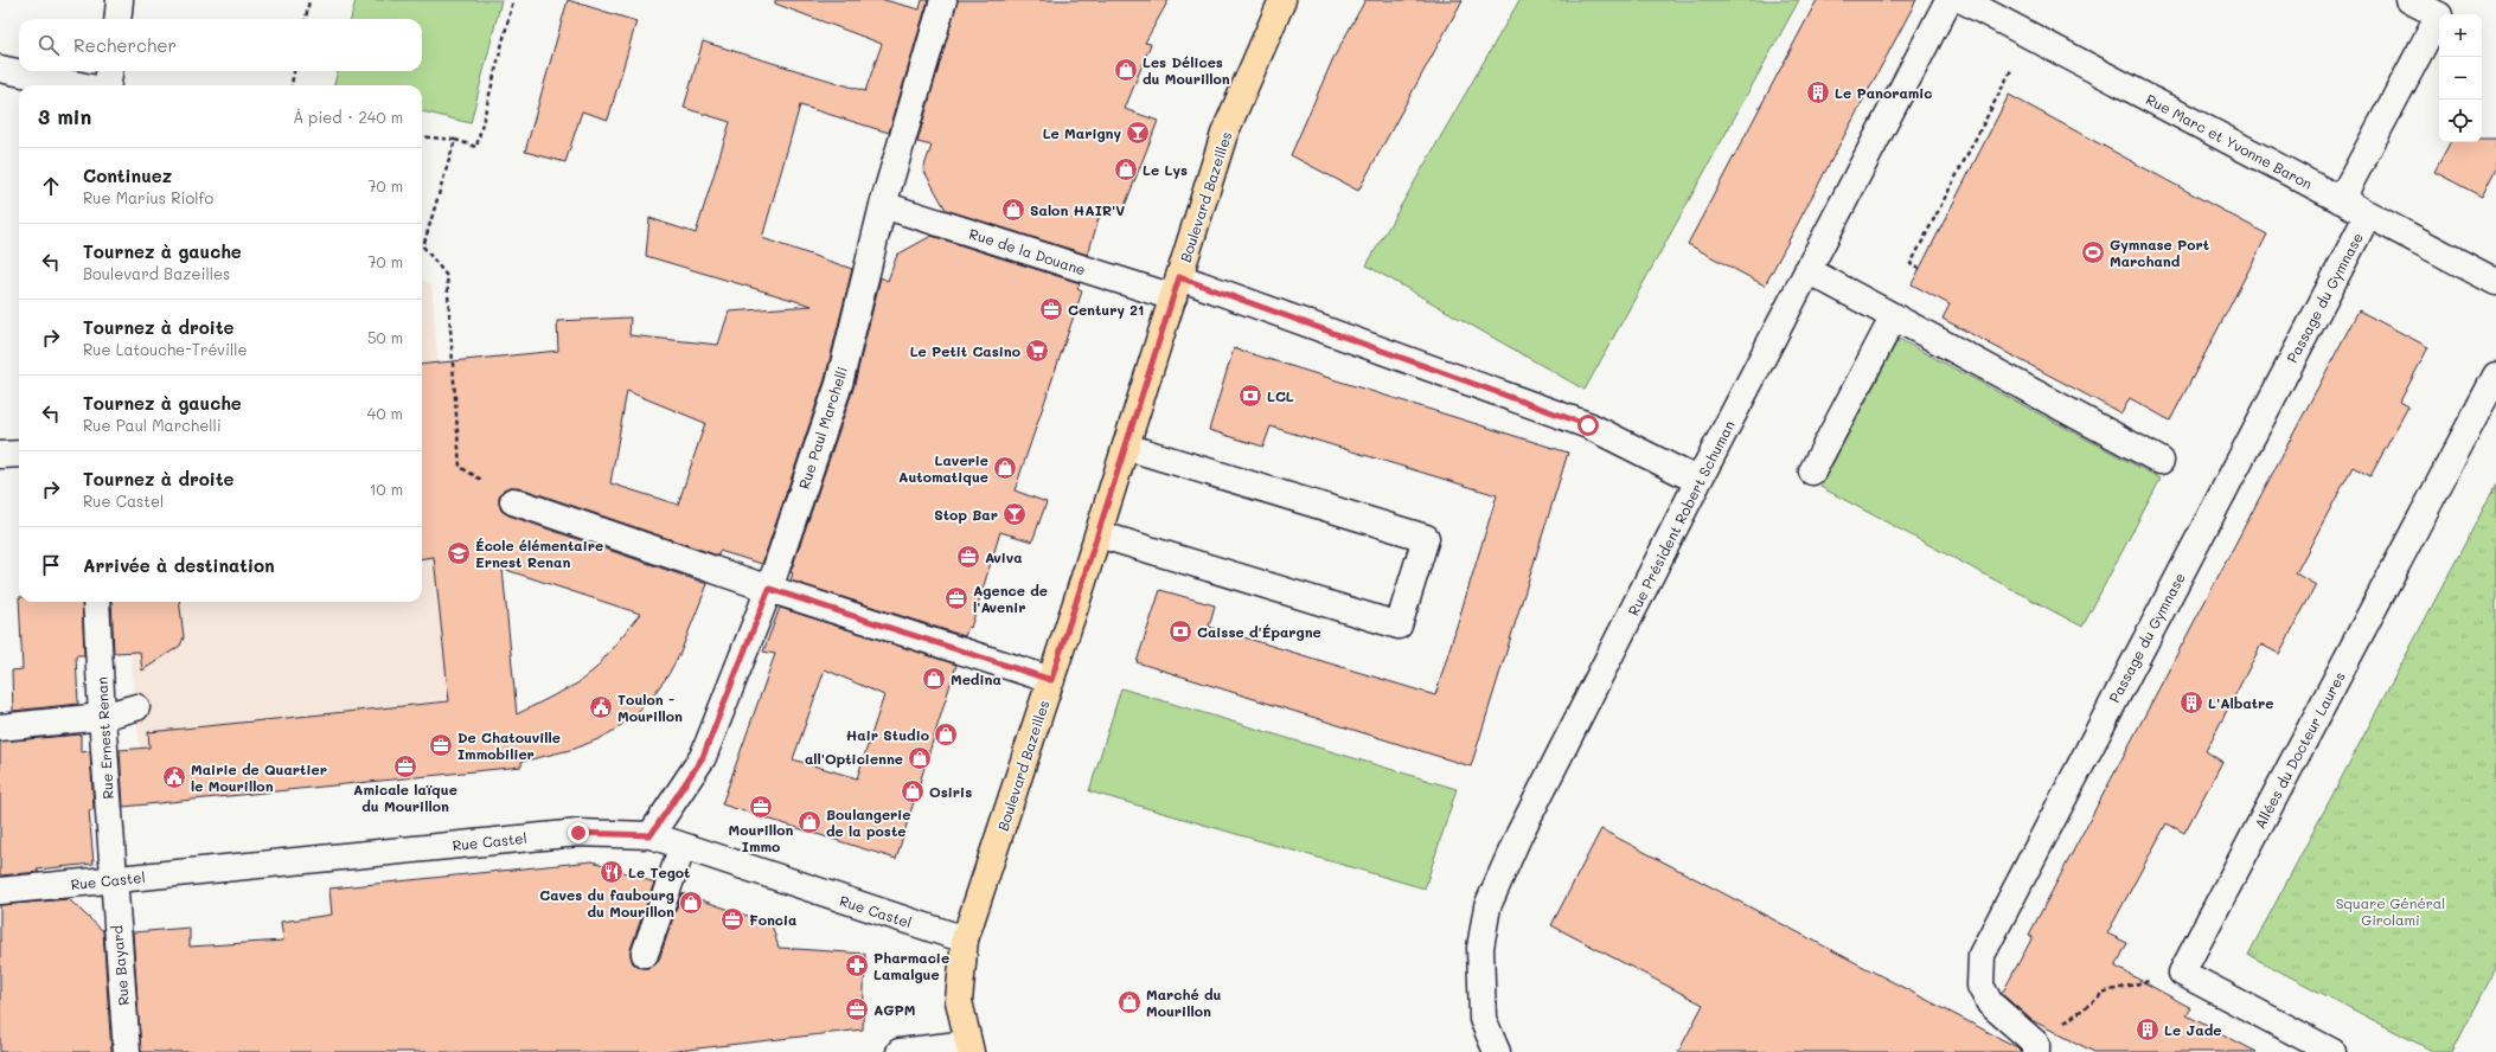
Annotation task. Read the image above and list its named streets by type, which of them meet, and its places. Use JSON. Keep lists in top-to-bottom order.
{
  "streets": {
    "main road": ["Boulevard Bazeilles"],
    "street": [
      "Rue Marc et Yvonne Baron",
      "Rue de la Douane",
      "Passage du Gymnase",
      "Rue Paul Marchelli",
      "Rue Président Robert Schuman",
      "Rue Ernest Renan",
      "Allées du Docteur Laures",
      "Rue Castel",
      "Rue Bayard"
    ]
  },
  "crossings": [
    ["Rue Marc et Yvonne Baron", "Passage du Gymnase"],
    ["Boulevard Bazeilles", "Rue de la Douane"],
    ["Boulevard Bazeilles", "Rue Castel"],
    ["Rue de la Douane", "Rue Paul Marchelli"],
    ["Rue de la Douane", "Rue Président Robert Schuman"],
    ["Rue Paul Marchelli", "Rue Castel"],
    ["Rue Ernest Renan", "Rue Castel"],
    ["Rue Ernest Renan", "Rue Bayard"],
    ["Rue Castel", "Rue Bayard"]
  ],
  "parks": ["Square Général Girolami"],
  "places": {
    "shop": [
      "Les Délices du Mourillon",
      "Le Lys",
      "Salon HAIR'V",
      "Laverie Automatique",
      "Medina",
      "Hair Studio",
      "all'Opticienne",
      "Osiris",
      "Boulangerie de la poste",
      "Caves du faubourg du Mourillon",
      "Marché du Mourillon"
    ],
    "building": ["Le Panoramic", "L'Albatre", "Le Jade"],
    "bar": ["Le Marigny", "Stop Bar"],
    "sports": ["Gymnase Port Marchand"],
    "office": [
      "Century 21",
      "Aviva",
      "Agence de l'Avenir",
      "De Chatouville Immobilier",
      "Amicale laïque du Mourillon",
      "Mourillon Immo",
      "Foncia",
      "AGPM"
    ],
    "supermarket": ["Le Petit Casino"],
    "bank": ["LCL", "Caisse d'Épargne"],
    "school or university": ["École élémentaire Ernest Renan"],
    "public building": ["Toulon - Mourillon", "Mairie de Quartier le Mourillon"],
    "restaurant": ["Le Tegot"],
    "pharmacy": ["Pharmacie Lamalgue"]
  },
  "page": {
    "map_buttons": ["+", "−"],
    "search": "Rechercher",
    "heading": ["3 min", "À pied · 240 m"],
    "list": [
      ["Continuez", "Rue Marius Riolfo", "70 m"],
      ["Tournez à gauche", "Boulevard Bazeilles", "70 m"],
      ["Tournez à droite", "Rue Latouche-Tréville", "50 m"],
      ["Tournez à gauche", "Rue Paul Marchelli", "40 m"],
      ["Tournez à droite", "Rue Castel", "10 m"],
      "Arrivée à destination"
    ]
  }
}
